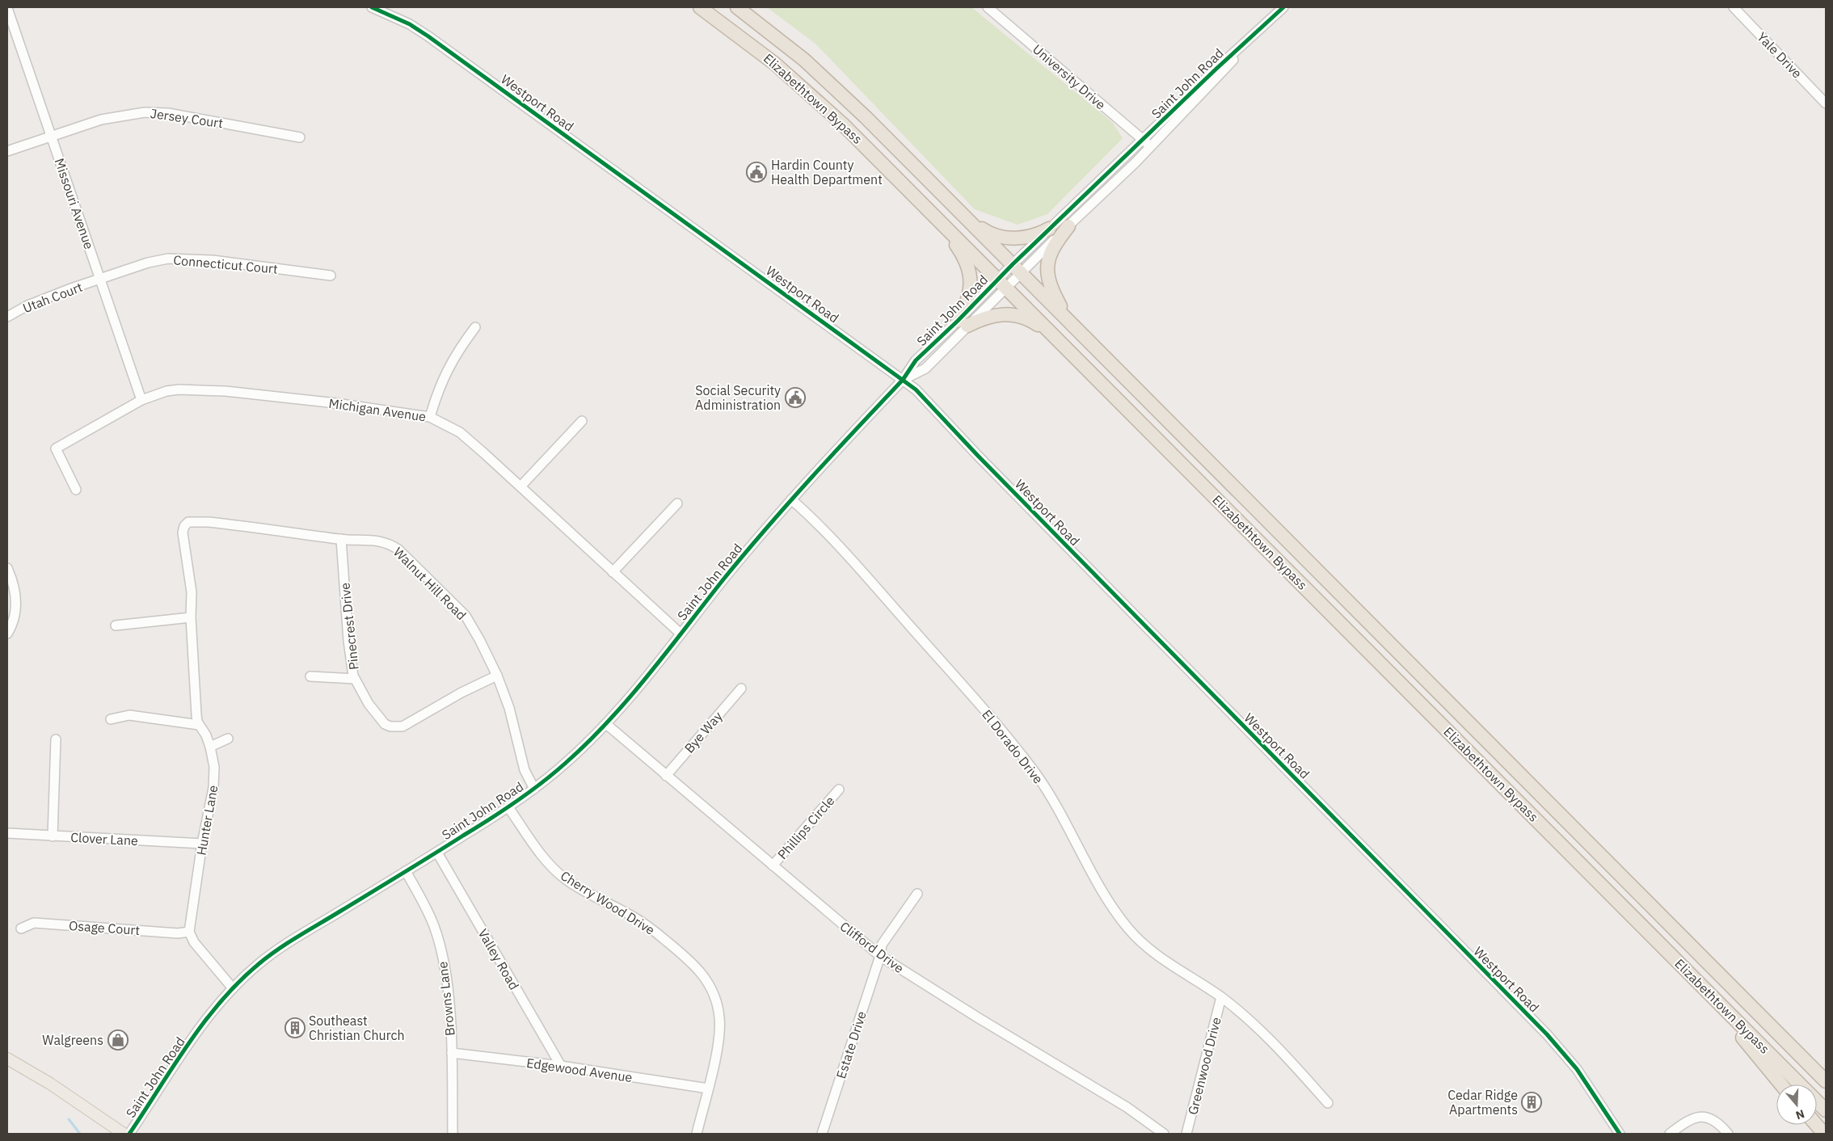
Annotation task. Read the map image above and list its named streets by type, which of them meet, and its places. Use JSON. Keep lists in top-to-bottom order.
{
  "streets": {
    "highway": ["Elizabethtown Bypass"],
    "street": [
      "Yale Drive",
      "University Drive",
      "Saint John Road",
      "Westport Road",
      "Jersey Court",
      "Missouri Avenue",
      "Connecticut Court",
      "Utah Court",
      "Michigan Avenue",
      "Walnut Hill Road",
      "Pinecrest Drive",
      "Bye Way",
      "El Dorado Drive",
      "Hunter Lane",
      "Phillips Circle",
      "Clover Lane",
      "Cherry Wood Drive",
      "Osage Court",
      "Clifford Drive",
      "Valley Road",
      "Browns Lane",
      "Estate Drive",
      "Greenwood Drive",
      "Edgewood Avenue"
    ]
  },
  "crossings": [
    ["University Drive", "Saint John Road"],
    ["Saint John Road", "Elizabethtown Bypass"],
    ["Saint John Road", "Westport Road"],
    ["Saint John Road", "Michigan Avenue"],
    ["Saint John Road", "Walnut Hill Road"],
    ["Saint John Road", "El Dorado Drive"],
    ["Saint John Road", "Cherry Wood Drive"],
    ["Saint John Road", "Clifford Drive"],
    ["Saint John Road", "Valley Road"],
    ["Saint John Road", "Browns Lane"],
    ["Jersey Court", "Missouri Avenue"],
    ["Missouri Avenue", "Connecticut Court"],
    ["Missouri Avenue", "Utah Court"],
    ["Missouri Avenue", "Michigan Avenue"],
    ["Connecticut Court", "Utah Court"],
    ["Walnut Hill Road", "Pinecrest Drive"],
    ["Walnut Hill Road", "Hunter Lane"],
    ["Bye Way", "Clifford Drive"],
    ["El Dorado Drive", "Greenwood Drive"],
    ["Hunter Lane", "Clover Lane"],
    ["Hunter Lane", "Osage Court"],
    ["Phillips Circle", "Clifford Drive"],
    ["Cherry Wood Drive", "Edgewood Avenue"],
    ["Clifford Drive", "Estate Drive"],
    ["Valley Road", "Edgewood Avenue"],
    ["Browns Lane", "Edgewood Avenue"]
  ],
  "places": {
    "public building": ["Hardin County Health Department", "Social Security Administration"],
    "building": ["Southeast Christian Church", "Cedar Ridge Apartments"],
    "shop": ["Walgreens"]
  },
  "north": "bottom"
}
